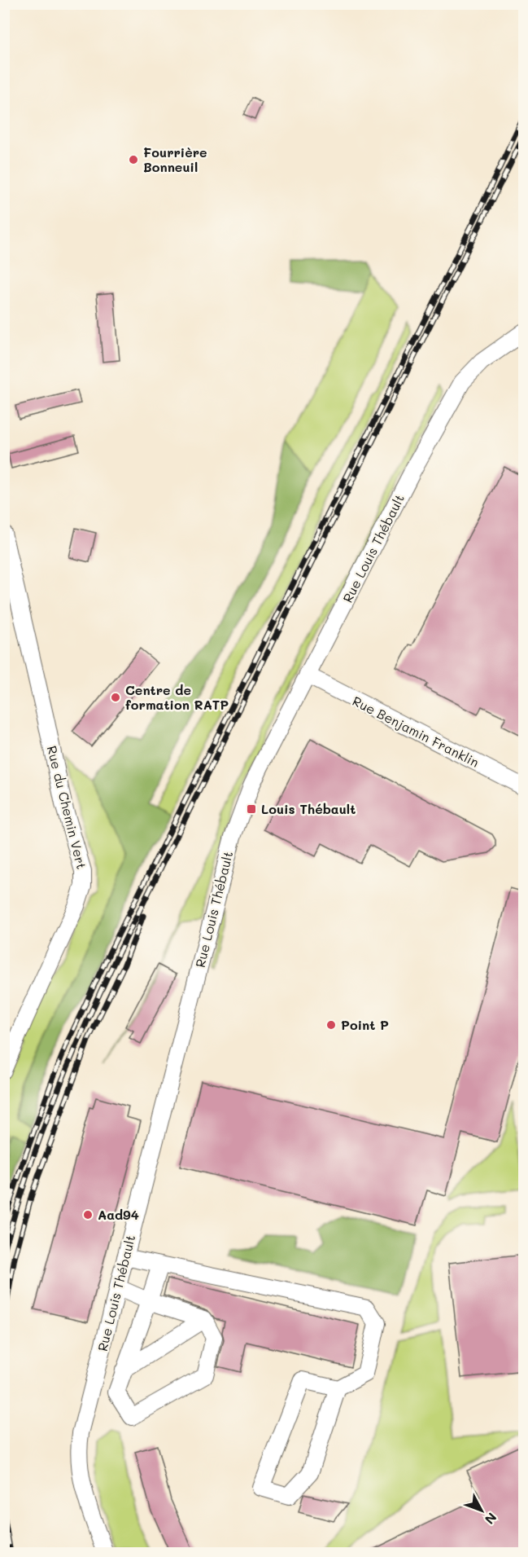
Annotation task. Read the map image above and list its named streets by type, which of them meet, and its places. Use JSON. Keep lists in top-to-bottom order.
{
  "streets": {
    "street": ["Rue Louis Thébault", "Rue Benjamin Franklin", "Rue du Chemin Vert"]
  },
  "crossings": [
    ["Rue Louis Thébault", "Rue Benjamin Franklin"]
  ],
  "places": {
    "other": [
      "Fourrière Bonneuil",
      "Centre de formation RATP",
      "Point P",
      "Aad94"
    ],
    "transit": ["Louis Thébault"]
  },
  "north": "bottom right"
}
